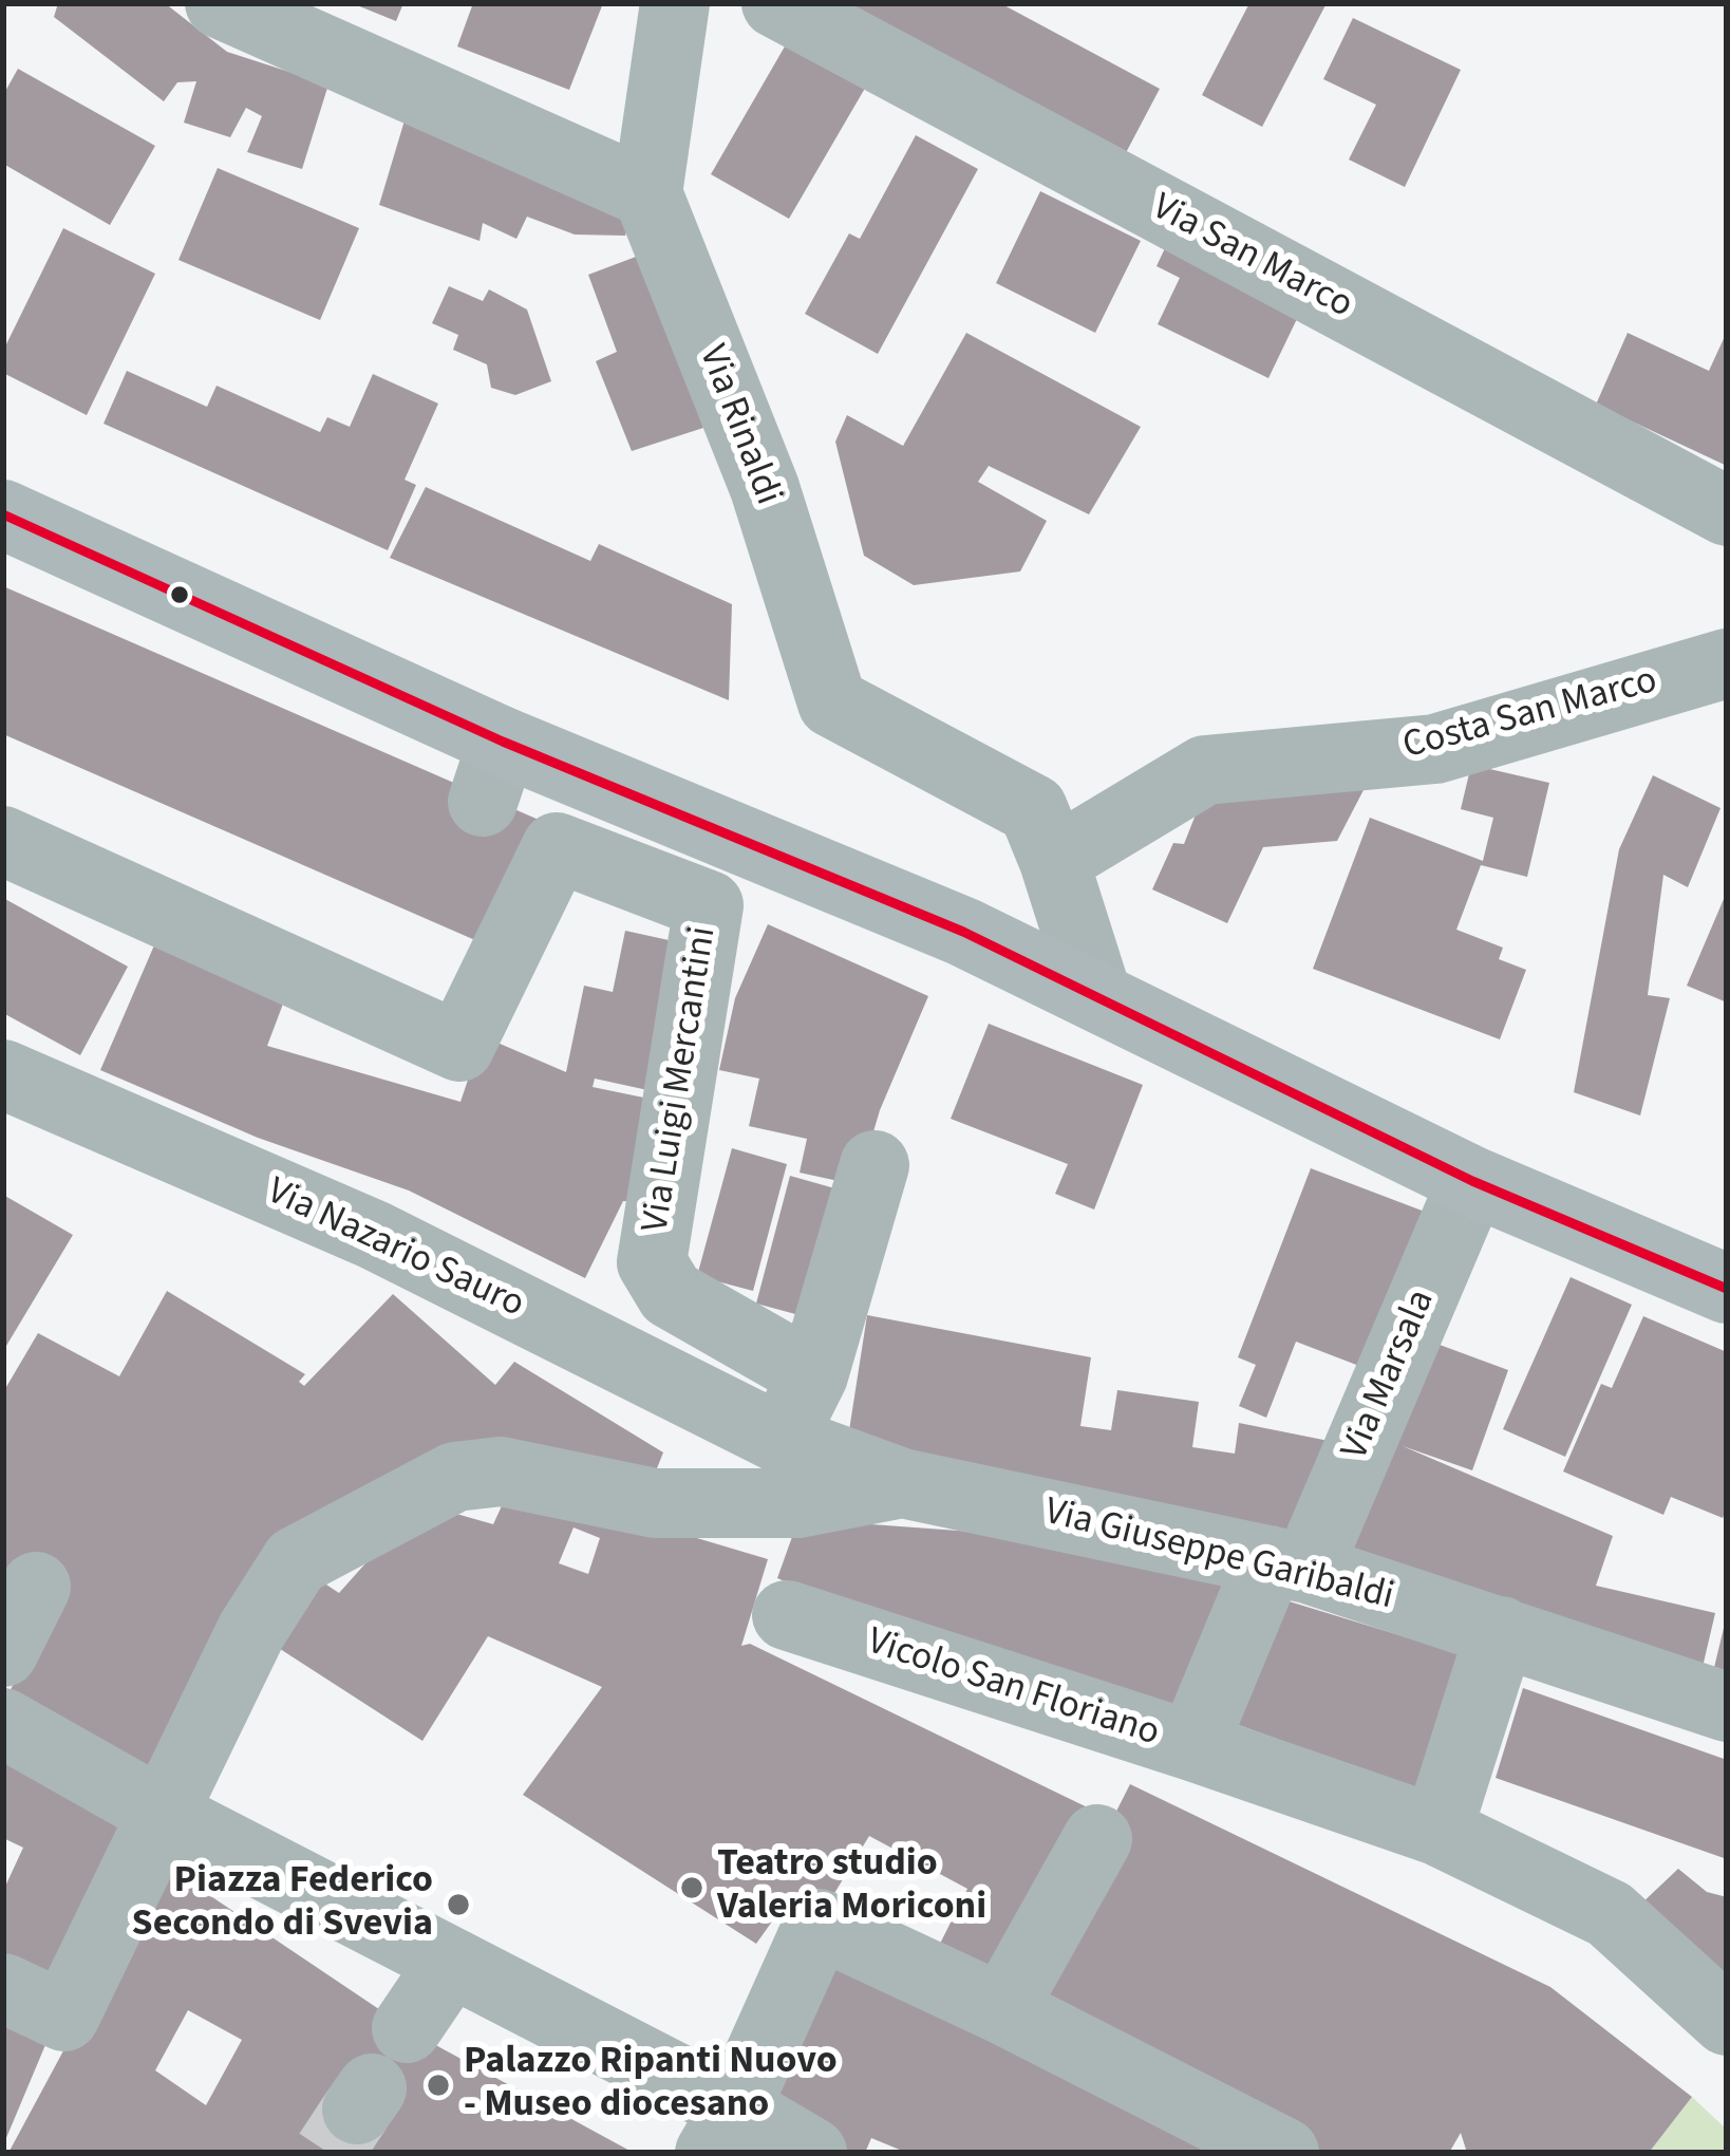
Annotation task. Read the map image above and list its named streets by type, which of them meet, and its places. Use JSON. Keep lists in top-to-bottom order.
{
  "streets": {
    "street": [
      "Via San Marco",
      "Via Rinaldi",
      "Costa San Marco",
      "Via Luigi Mercantini",
      "Via Nazario Sauro",
      "Via Marsala",
      "Via Giuseppe Garibaldi",
      "Vicolo San Floriano"
    ]
  },
  "crossings": [
    ["Via Rinaldi", "Costa San Marco"],
    ["Via Nazario Sauro", "Via Giuseppe Garibaldi"],
    ["Via Marsala", "Via Giuseppe Garibaldi"],
    ["Via Marsala", "Vicolo San Floriano"],
    ["Via Giuseppe Garibaldi", "Vicolo San Floriano"]
  ],
  "places": ["Teatro studio Valeria Moriconi", "Piazza Federico Secondo di Svevia", "Palazzo Ripanti Nuovo - Museo diocesano"]
}
